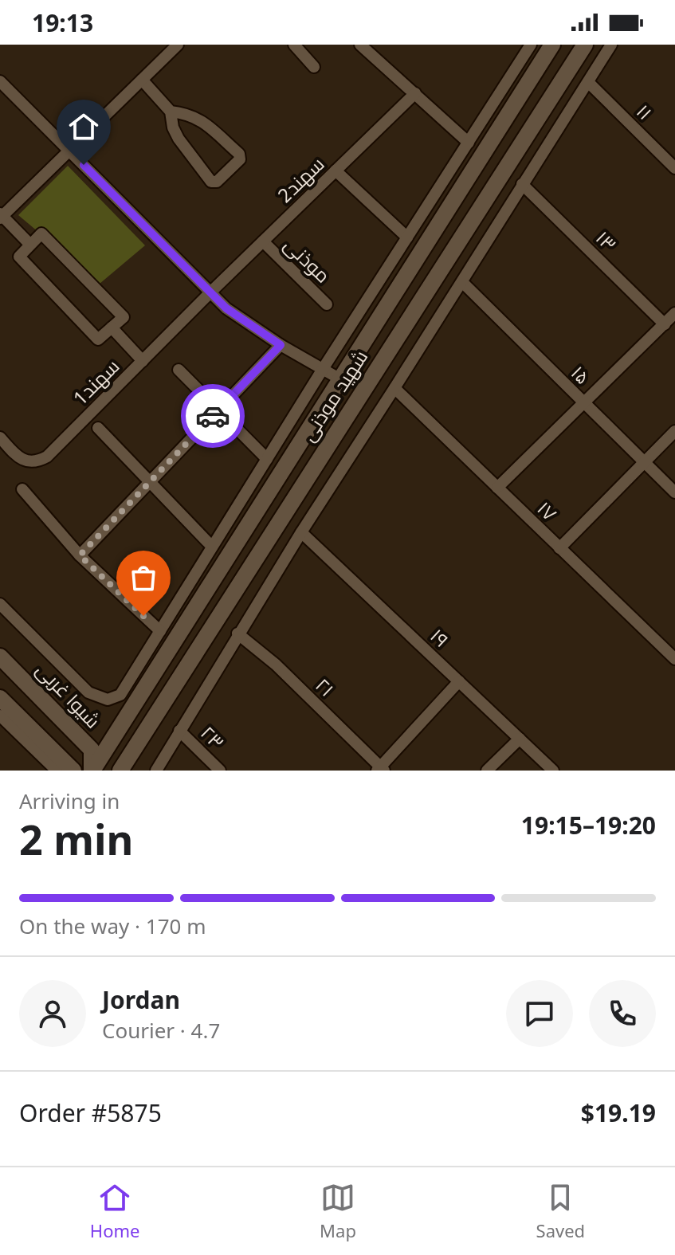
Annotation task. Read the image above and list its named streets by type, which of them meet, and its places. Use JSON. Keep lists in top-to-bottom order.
{
  "streets": {
    "main road": ["شهید موذنی", "شیوا غربی"],
    "street": [
      "۱۱",
      "2سهند",
      "۱۳",
      "موذنی",
      "۱۵",
      "1سهند",
      "۱۷",
      "۱۹",
      "۲۱",
      "۲۳"
    ]
  },
  "crossings": [
    ["2سهند", "موذنی"],
    ["2سهند", "1سهند"],
    ["شهید موذنی", "شیوا غربی"]
  ],
  "page": {
    "status": "19:13",
    "heading": ["2 min", "Arriving in", "19:15–19:20"],
    "panel": [
      "Jordan",
      "Courier · 4.7",
      "Order #5875",
      "$19.19"
    ],
    "bar": "On the way · 170 m",
    "tabs": ["Home", "Map", "Saved"]
  }
}
